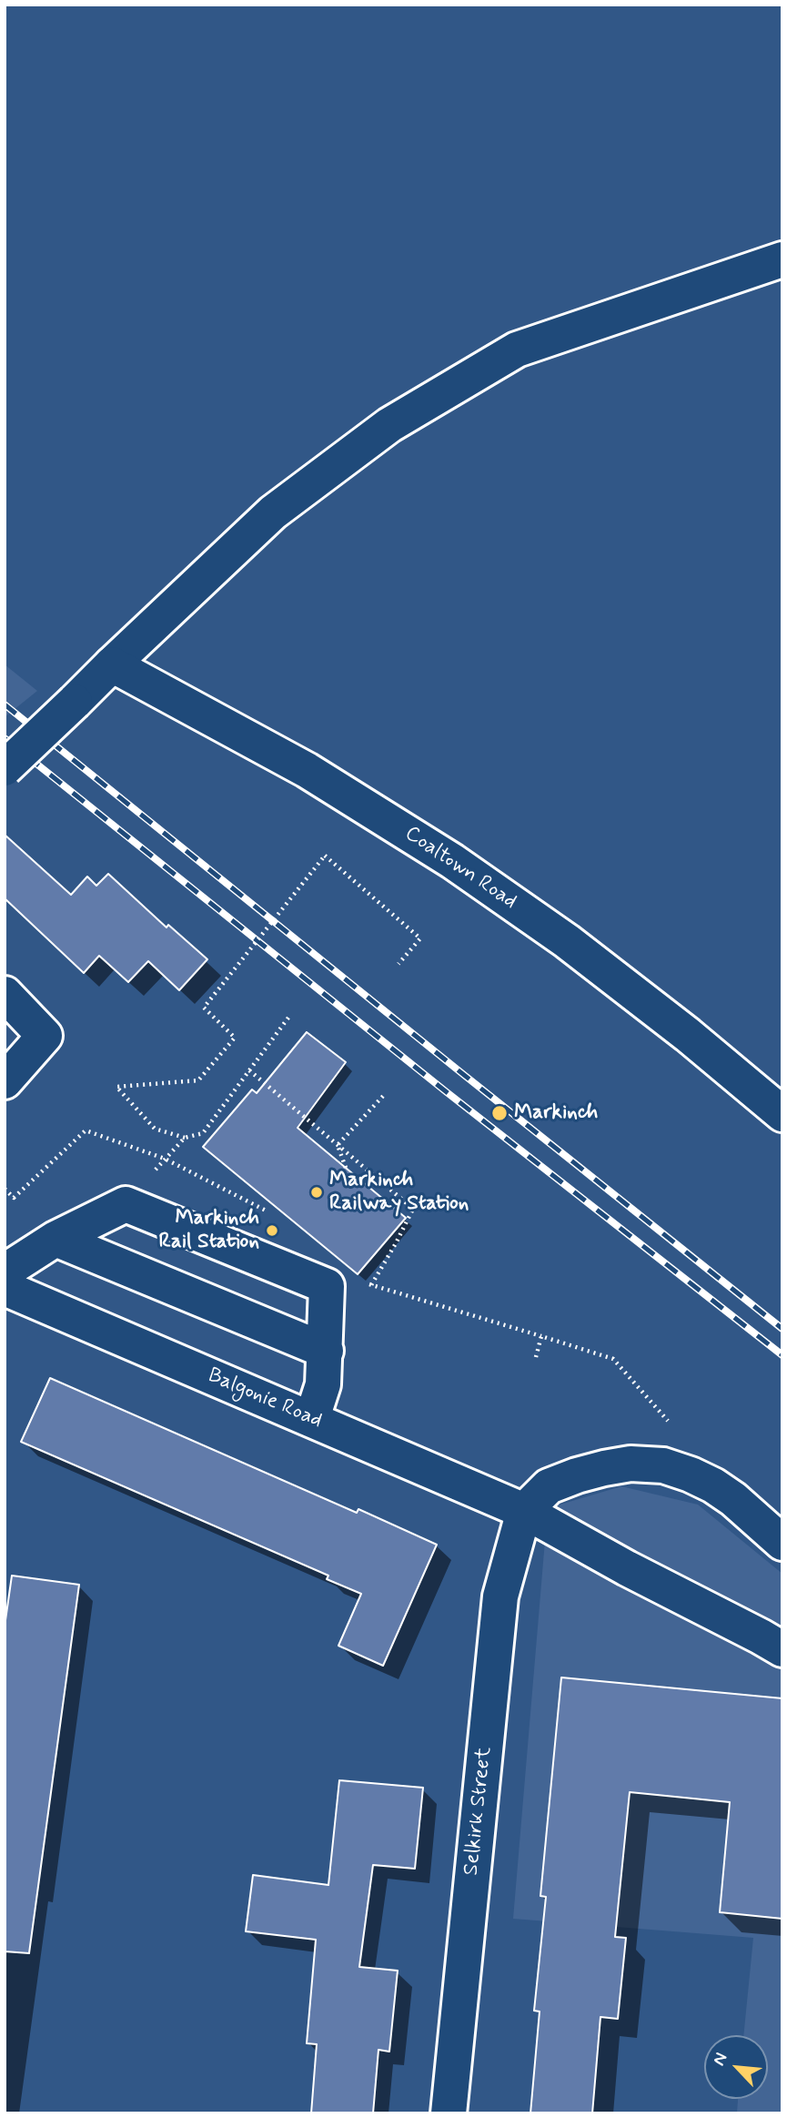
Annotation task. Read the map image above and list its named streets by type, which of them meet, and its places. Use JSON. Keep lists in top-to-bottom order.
{
  "streets": {
    "street": ["Coaltown Road", "Balgonie Road", "Selkirk Street"]
  },
  "crossings": [
    ["Balgonie Road", "Selkirk Street"]
  ],
  "places": ["Markinch", "Markinch Railway Station", "Markinch Rail Station"],
  "north": "top left"
}
